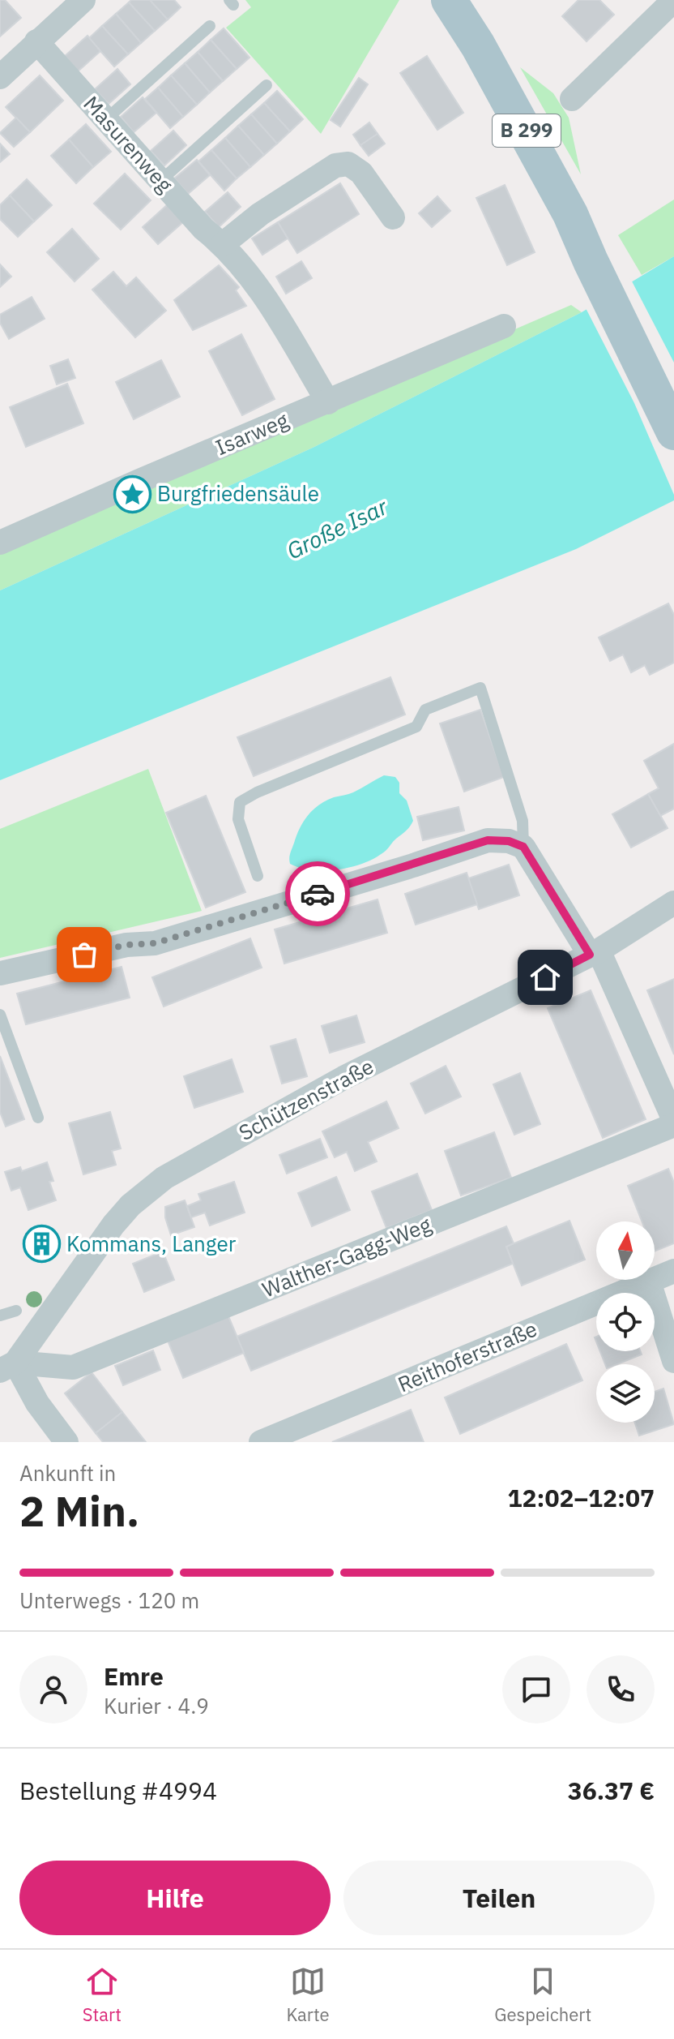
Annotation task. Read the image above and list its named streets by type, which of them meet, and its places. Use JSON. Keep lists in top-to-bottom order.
{
  "streets": {
    "main road": ["B 299"],
    "street": [
      "Masurenweg",
      "Isarweg",
      "Schützenstraße",
      "Walther-Gagg-Weg",
      "Reithoferstraße"
    ]
  },
  "crossings": [
    ["Masurenweg", "Isarweg"],
    ["Schützenstraße", "Walther-Gagg-Weg"]
  ],
  "water": ["Große Isar"],
  "places": {
    "place": ["Burgfriedensäule"],
    "building": ["Kommans, Langer"]
  },
  "north": "top",
  "page": {
    "heading": ["2 Min.", "Ankunft in", "12:02–12:07"],
    "panel": [
      "Emre",
      "Kurier · 4.9",
      "Bestellung #4994",
      "36.37 €"
    ],
    "bar": "Unterwegs · 120 m",
    "buttons": ["Hilfe", "Teilen"],
    "tabs": ["Start", "Karte", "Gespeichert"]
  }
}
